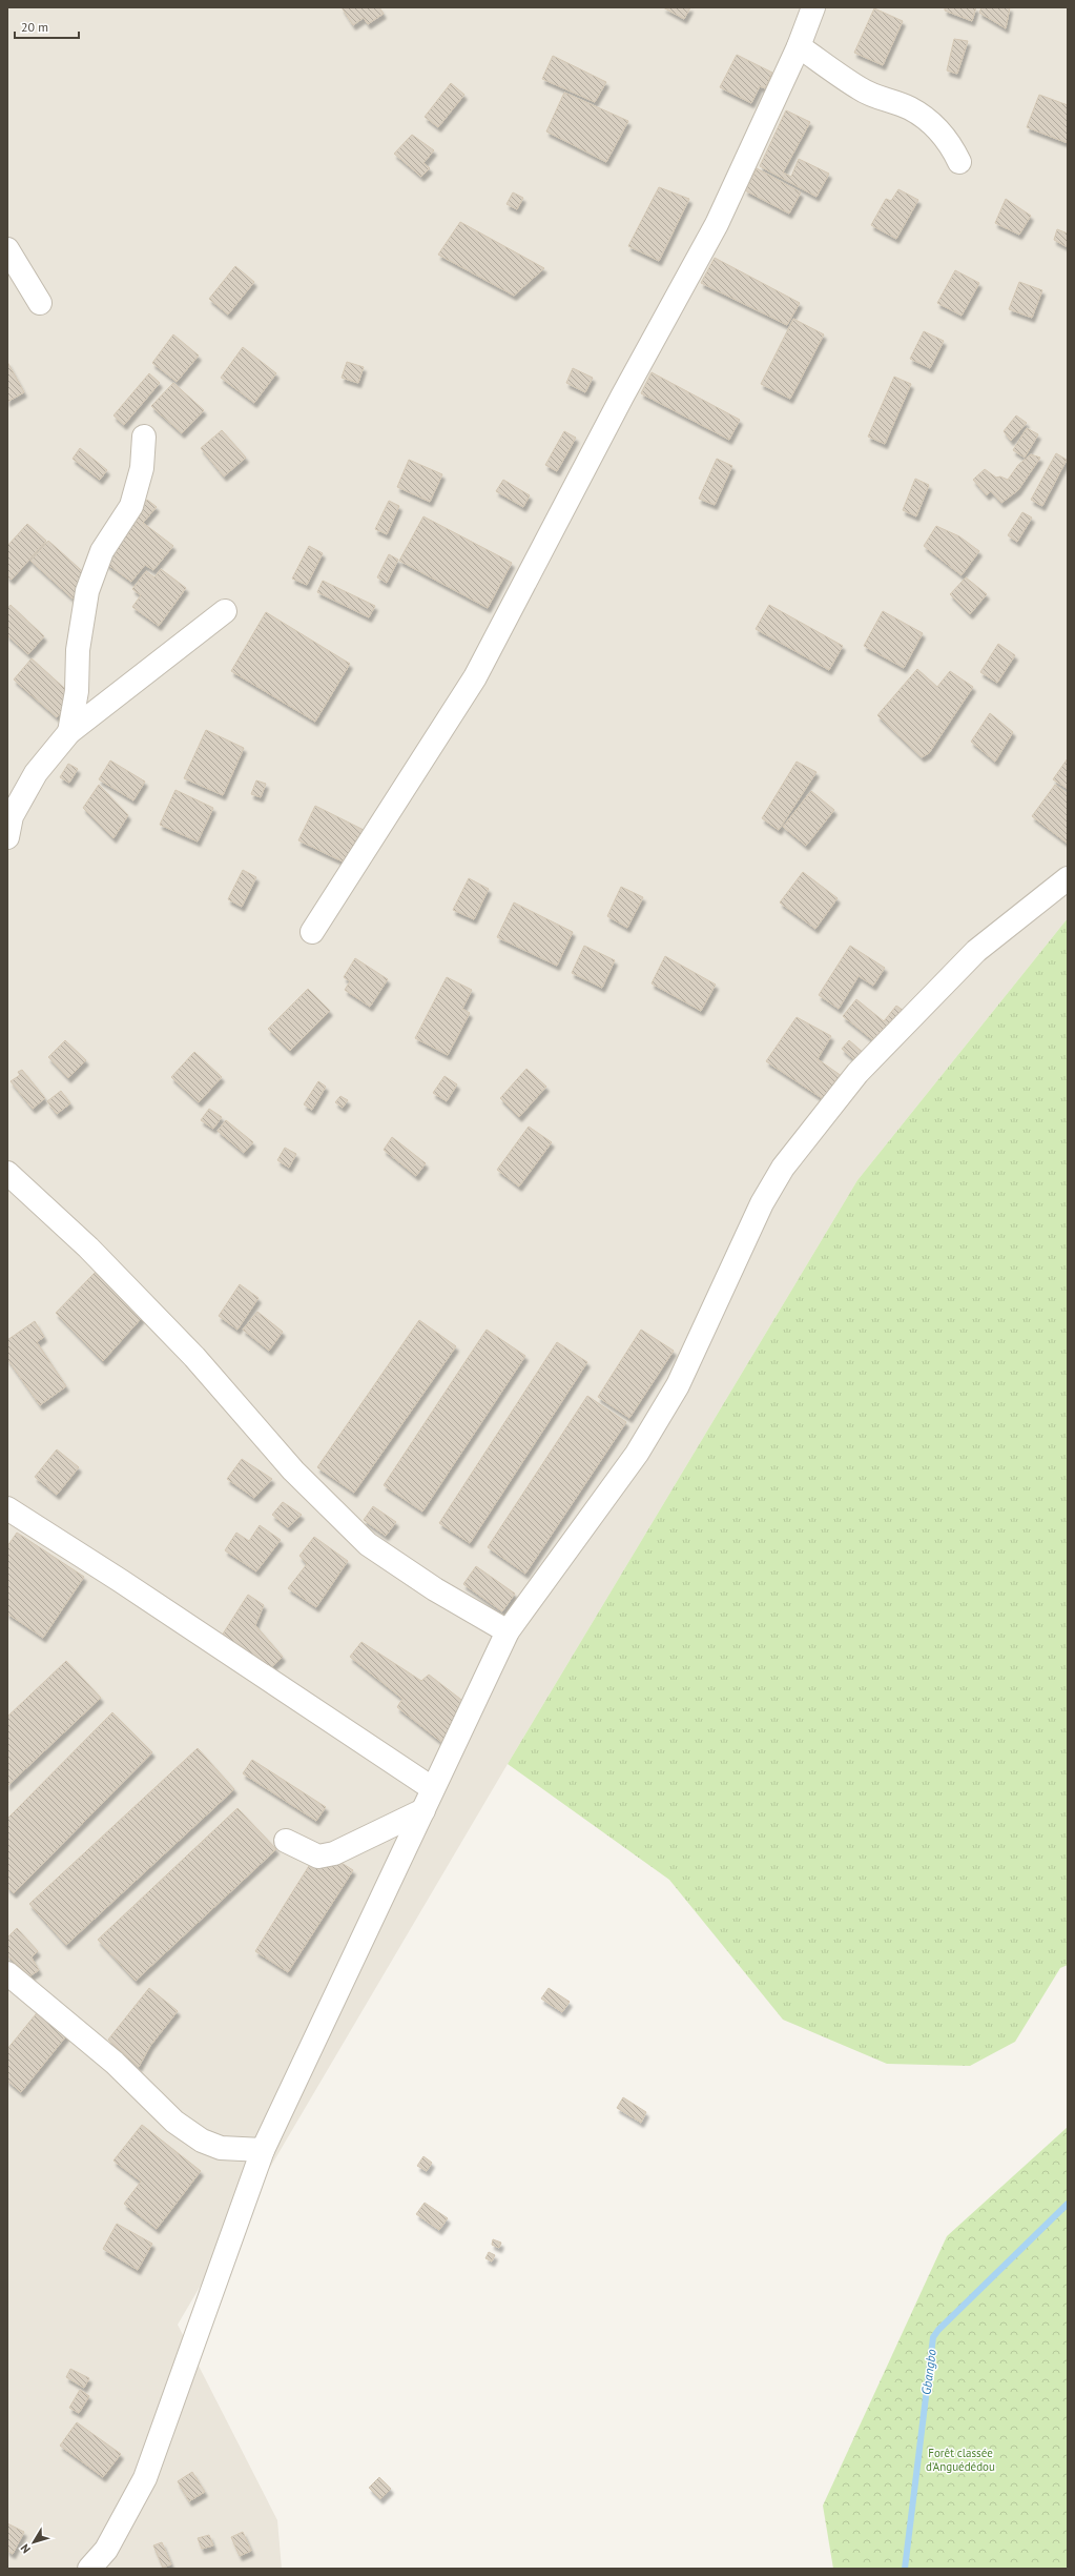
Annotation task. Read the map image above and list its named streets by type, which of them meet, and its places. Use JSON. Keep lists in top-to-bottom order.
{
  "water": ["Gbangbo"],
  "parks": ["Forêt classée d’Anguédédou"],
  "scale_bar": "20 m",
  "north": "bottom left"
}
